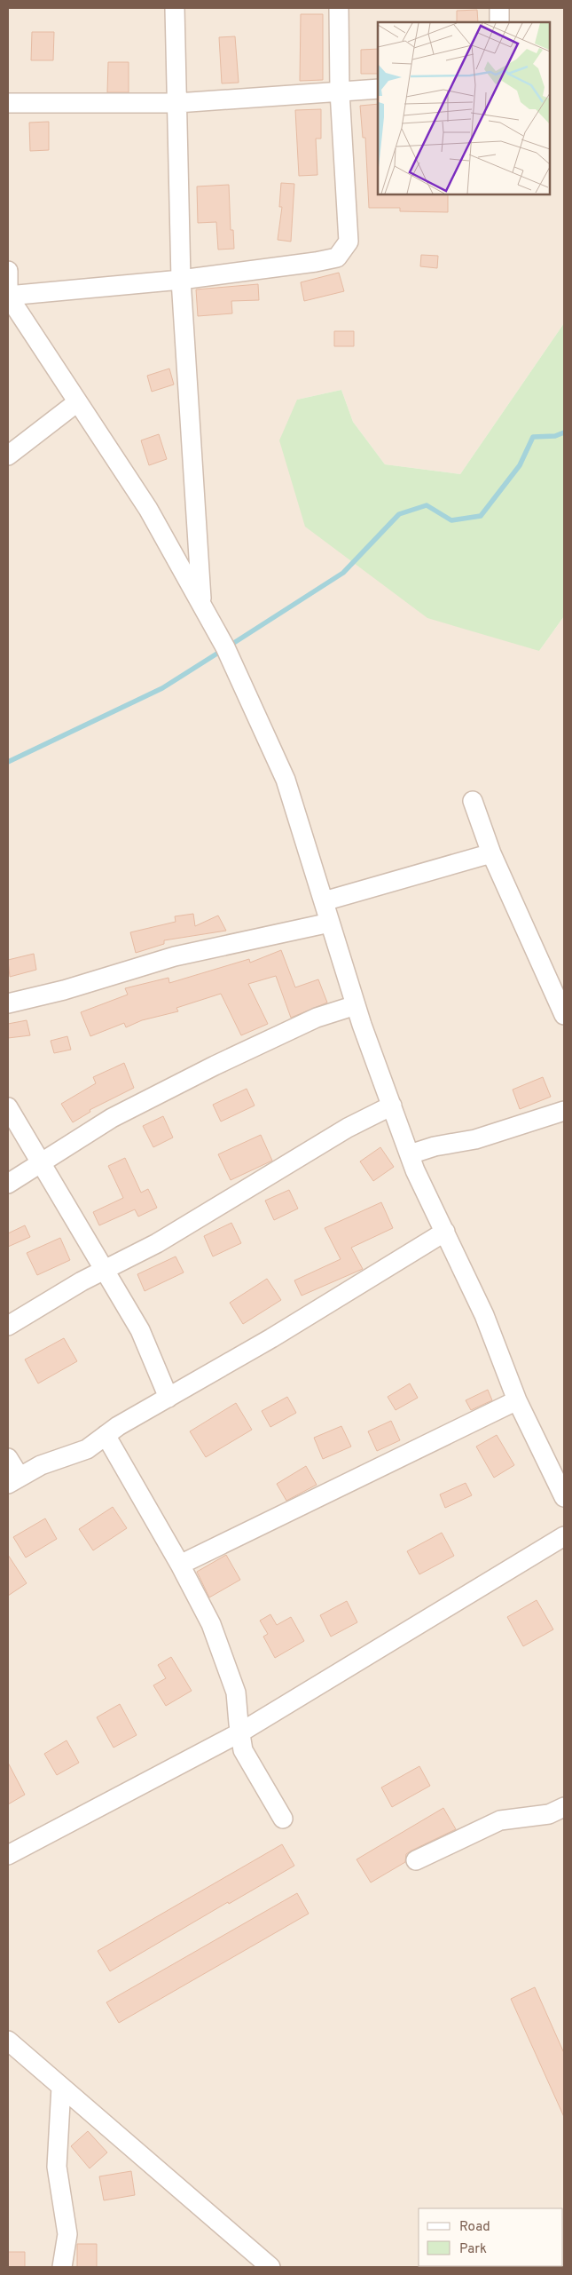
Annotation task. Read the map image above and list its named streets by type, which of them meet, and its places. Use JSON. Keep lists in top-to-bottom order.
{
  "legend": ["Road", "Park"]
}
